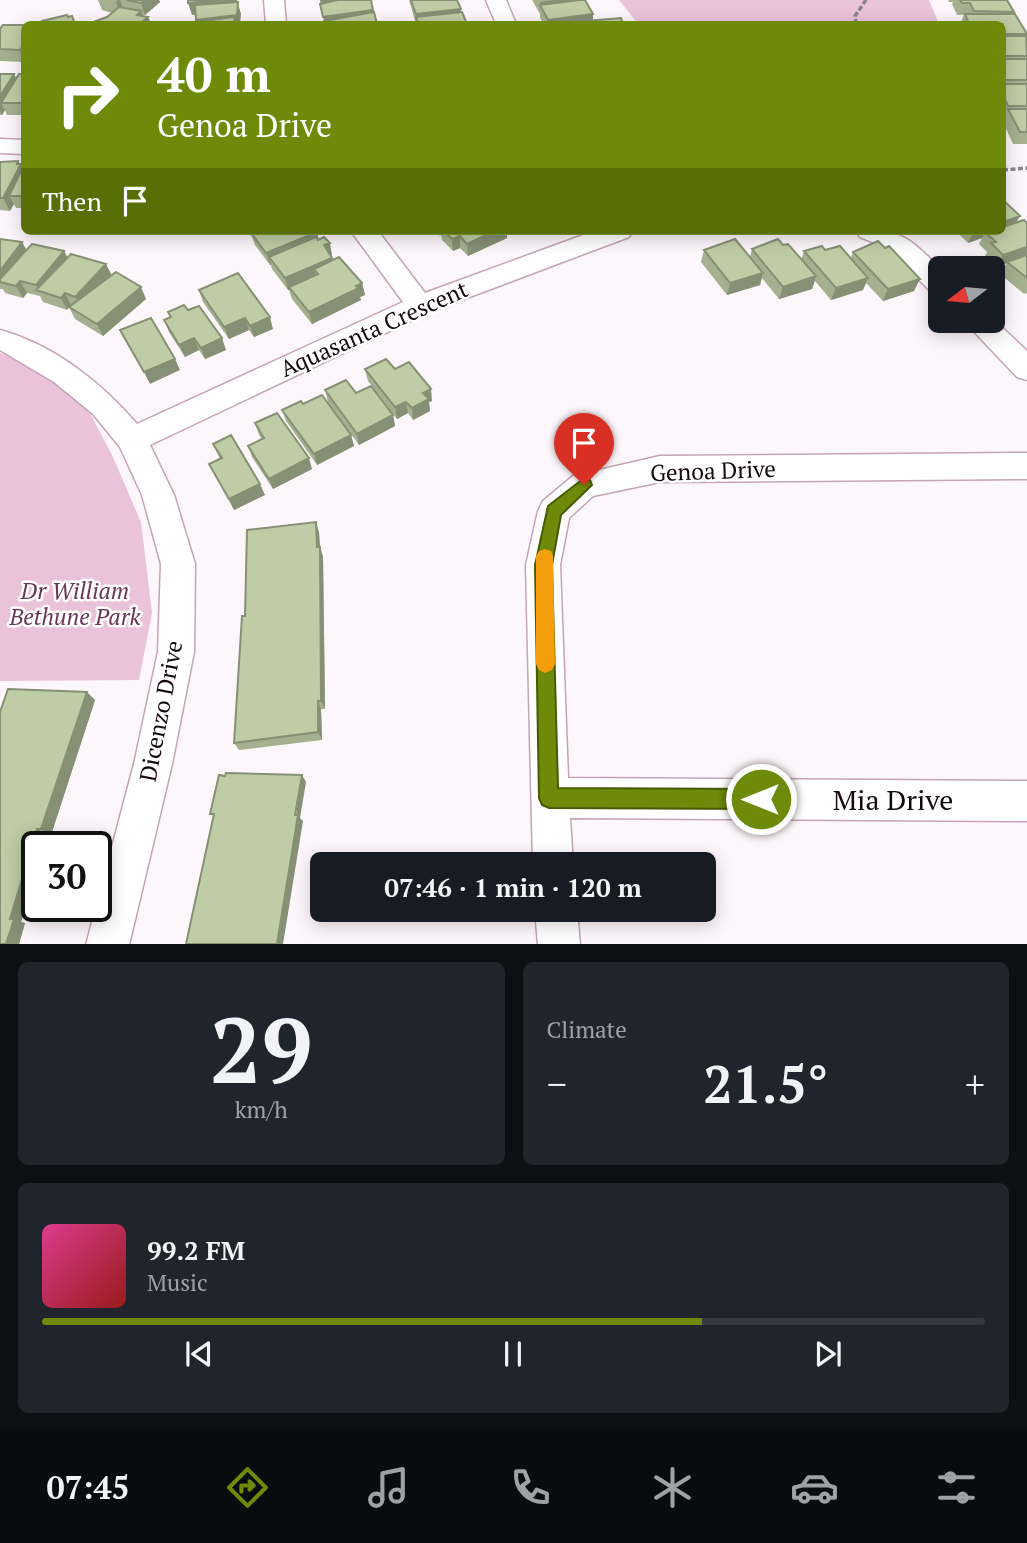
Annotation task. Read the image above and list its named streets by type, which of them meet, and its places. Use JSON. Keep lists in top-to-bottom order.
{
  "streets": {
    "street": [
      "Aquasanta Crescent",
      "Genoa Drive",
      "Dicenzo Drive",
      "Mia Drive"
    ]
  },
  "crossings": [
    ["Aquasanta Crescent", "Dicenzo Drive"],
    ["Genoa Drive", "Mia Drive"]
  ],
  "parks": ["Dr William Bethune Park"],
  "north": "left",
  "page": {
    "turn": ["40 m", "Genoa Drive"],
    "then": "Then",
    "limit": "30",
    "trip": "07:46 · 1 min · 120 m",
    "tile": [
      ["29", "km/h"],
      "Climate"
    ],
    "heat": ["−", "21.5°", "+"],
    "song": ["99.2 FM", "Music"],
    "tabs": "07:45"
  }
}
